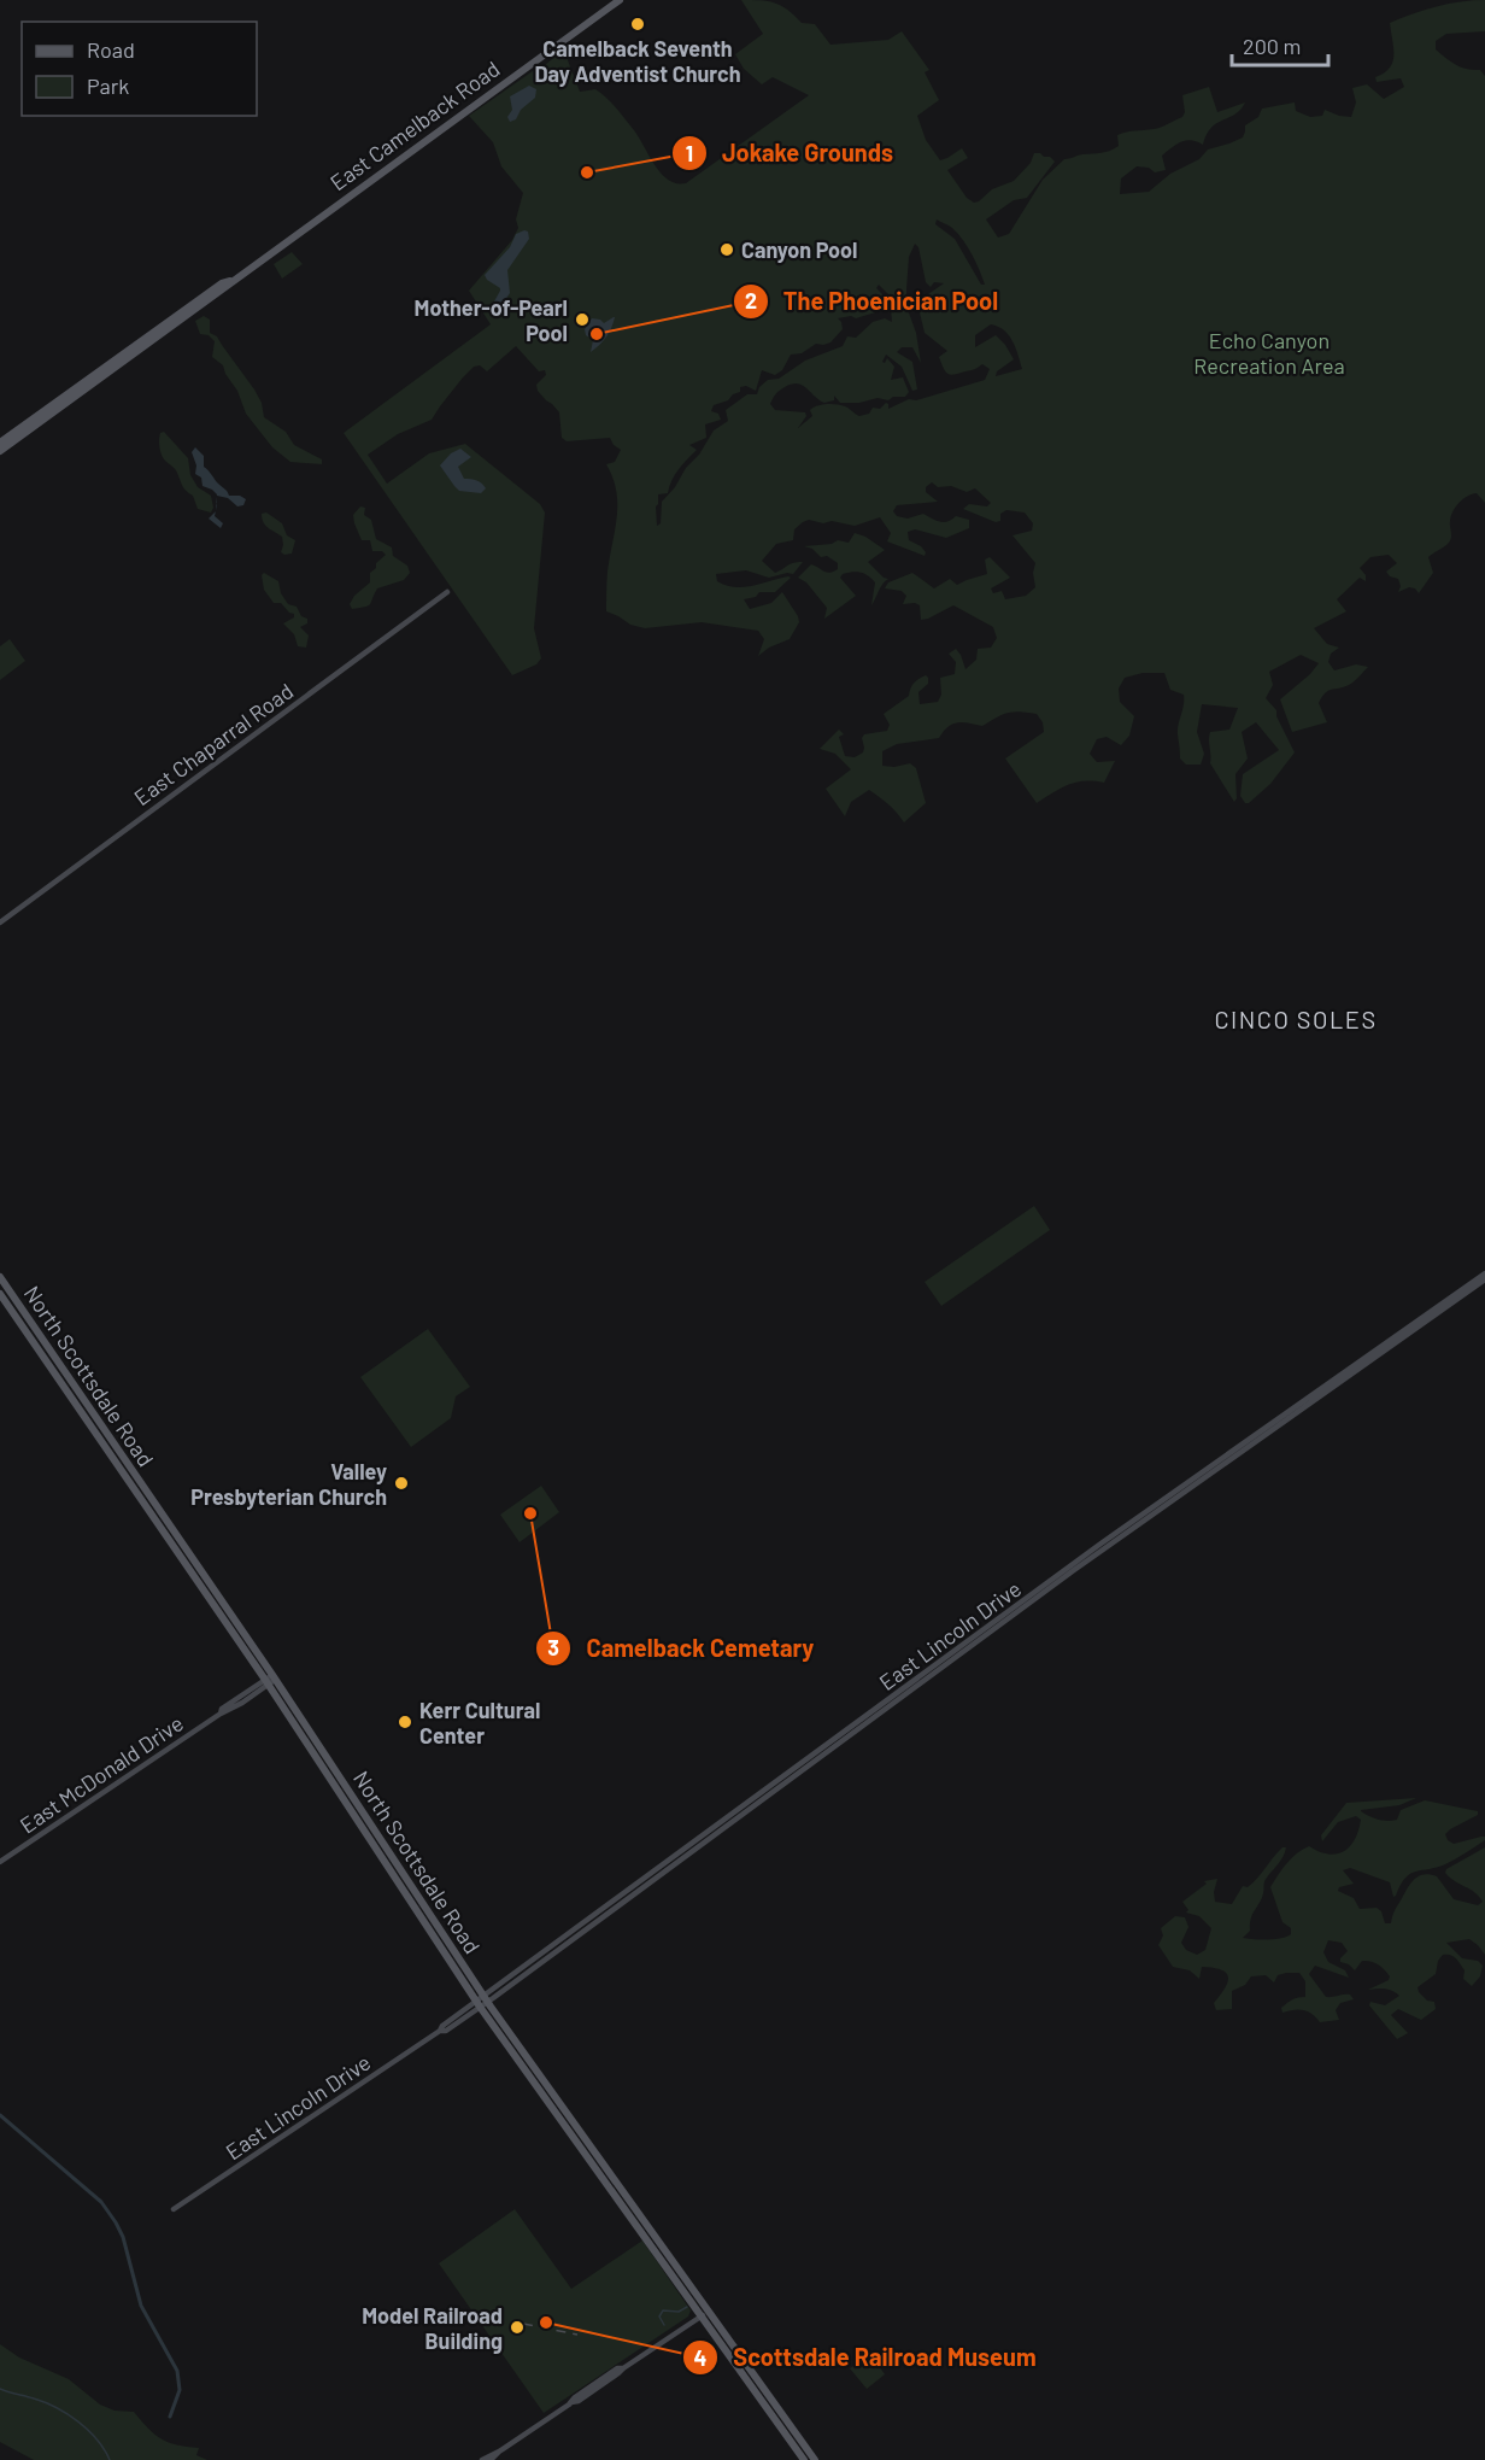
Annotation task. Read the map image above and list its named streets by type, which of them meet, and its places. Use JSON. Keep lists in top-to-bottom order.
{
  "streets": {
    "main road": [
      "East Camelback Road",
      "East Chaparral Road",
      "North Scottsdale Road",
      "East Lincoln Drive",
      "East McDonald Drive"
    ]
  },
  "crossings": [
    ["North Scottsdale Road", "East Lincoln Drive"],
    ["North Scottsdale Road", "East McDonald Drive"]
  ],
  "districts": ["CINCO SOLES"],
  "parks": ["Echo Canyon Recreation Area"],
  "places": [
    "Camelback Seventh Day Adventist Church",
    "Jokake Grounds",
    "Canyon Pool",
    "Mother-of-Pearl Pool",
    "The Phoenician Pool",
    "Valley Presbyterian Church",
    "Camelback Cemetary",
    "Kerr Cultural Center",
    "Scottsdale Railroad Museum",
    "Model Railroad Building"
  ],
  "legend": ["Road", "Park"],
  "scale_bar": "200 m"
}
